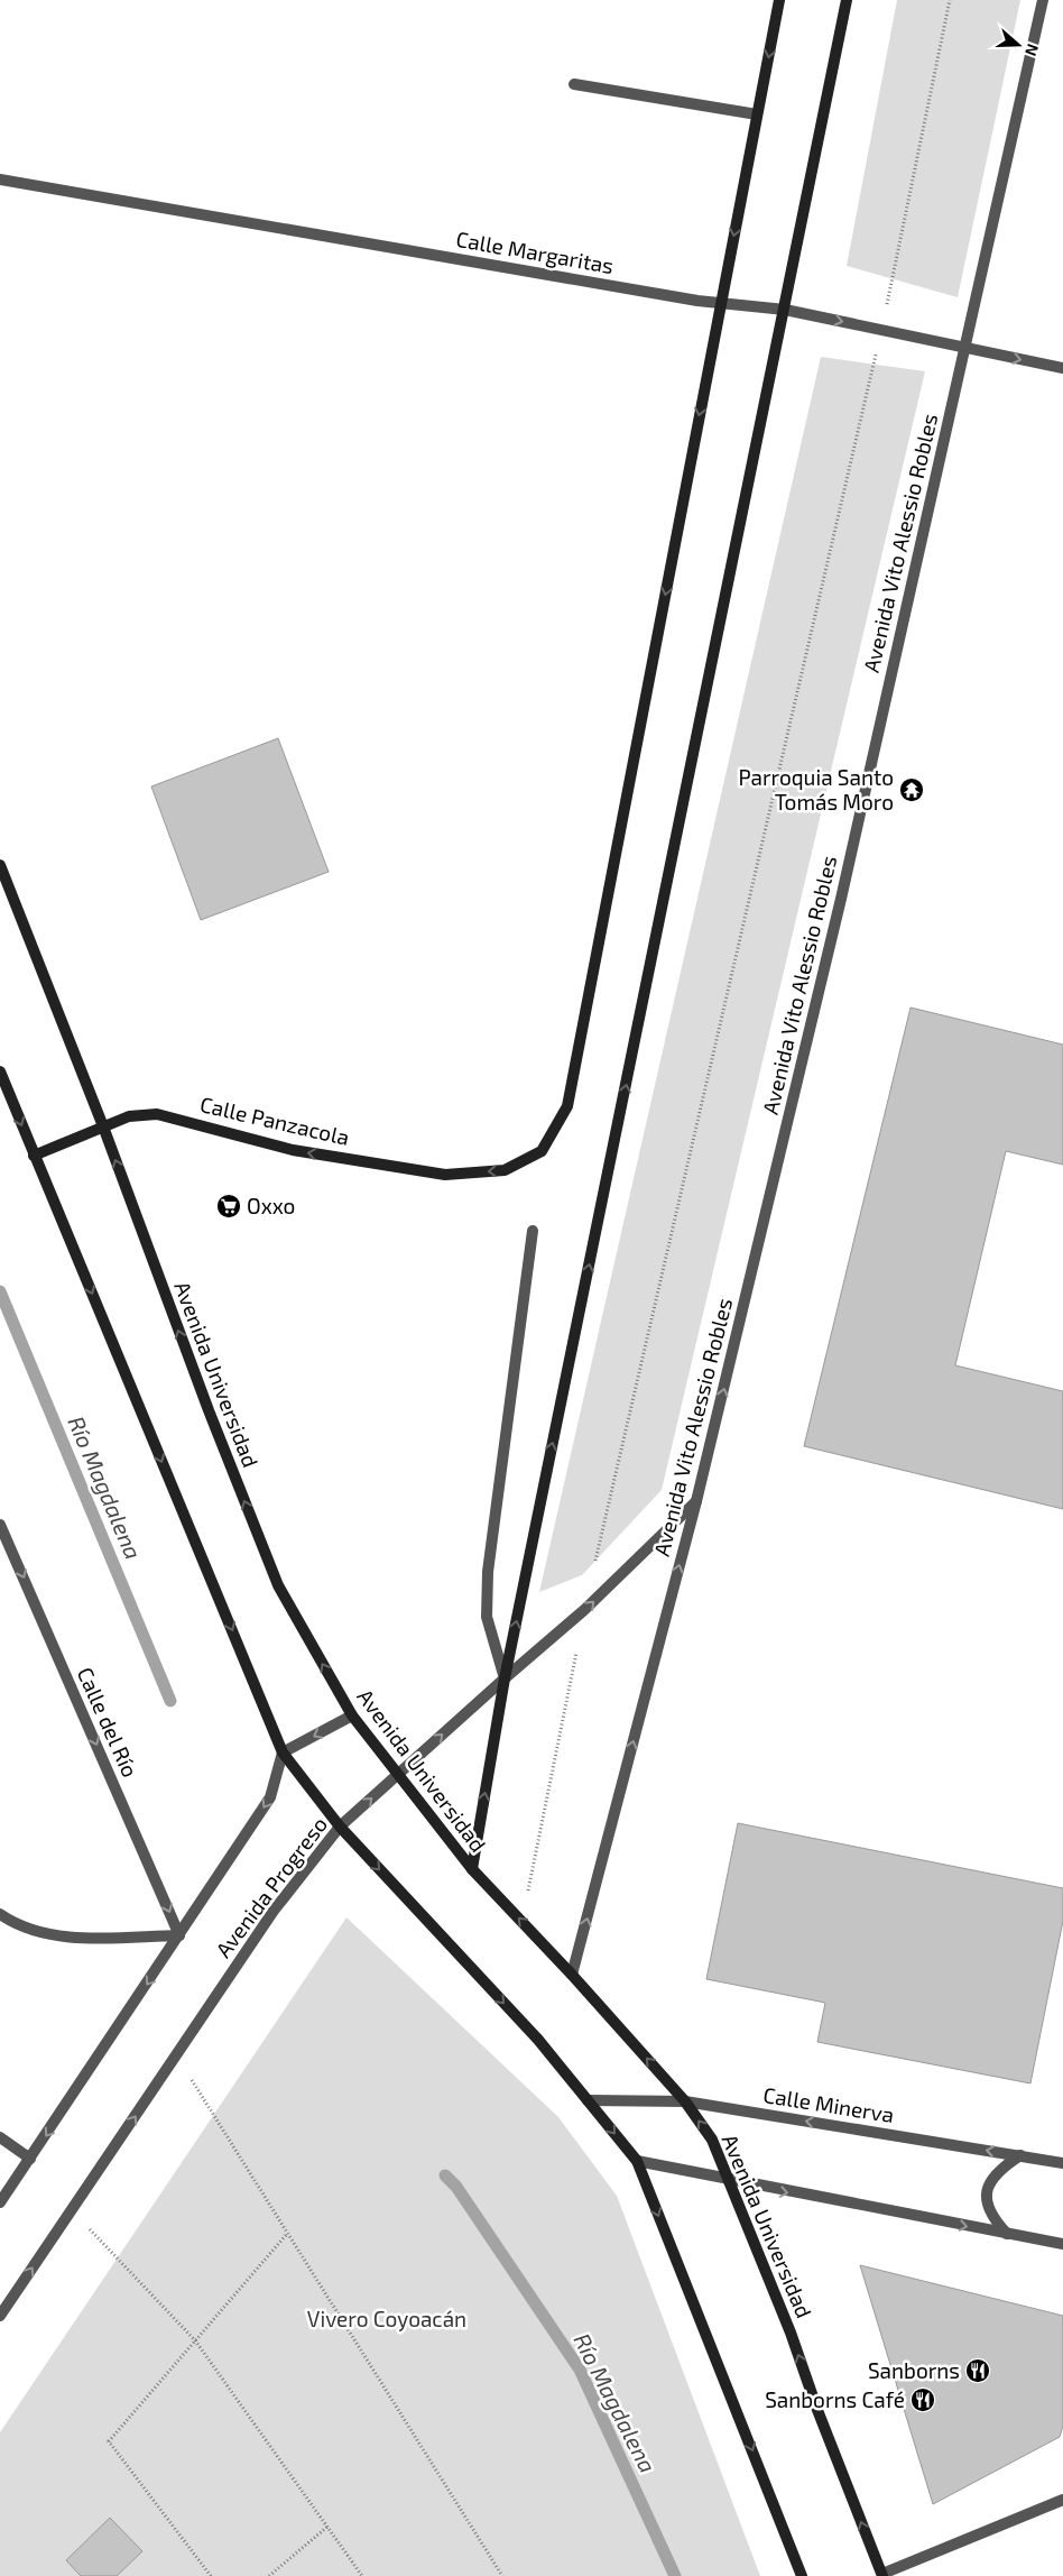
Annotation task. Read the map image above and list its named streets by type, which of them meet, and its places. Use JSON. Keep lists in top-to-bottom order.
{
  "streets": {
    "main road": ["Calle Panzacola", "Avenida Universidad"],
    "street": [
      "Calle Margaritas",
      "Avenida Vito Alessio Robles",
      "Calle del Río",
      "Avenida Progreso",
      "Calle Minerva"
    ]
  },
  "crossings": [
    ["Calle Margaritas", "Avenida Vito Alessio Robles"],
    ["Calle Margaritas", "Calle Panzacola"],
    ["Avenida Vito Alessio Robles", "Avenida Universidad"],
    ["Avenida Vito Alessio Robles", "Avenida Progreso"],
    ["Calle Panzacola", "Avenida Universidad"],
    ["Avenida Universidad", "Avenida Progreso"],
    ["Avenida Universidad", "Calle Minerva"]
  ],
  "one_way": ["Avenida Vito Alessio Robles", "Calle del Río"],
  "water": ["Río Magdalena"],
  "parks": ["Vivero Coyoacán"],
  "places": {
    "temple": ["Parroquia Santo Tomás Moro"],
    "supermarket": ["Oxxo"],
    "restaurant": ["Sanborns", "Sanborns Café"]
  },
  "north": "right"
}
